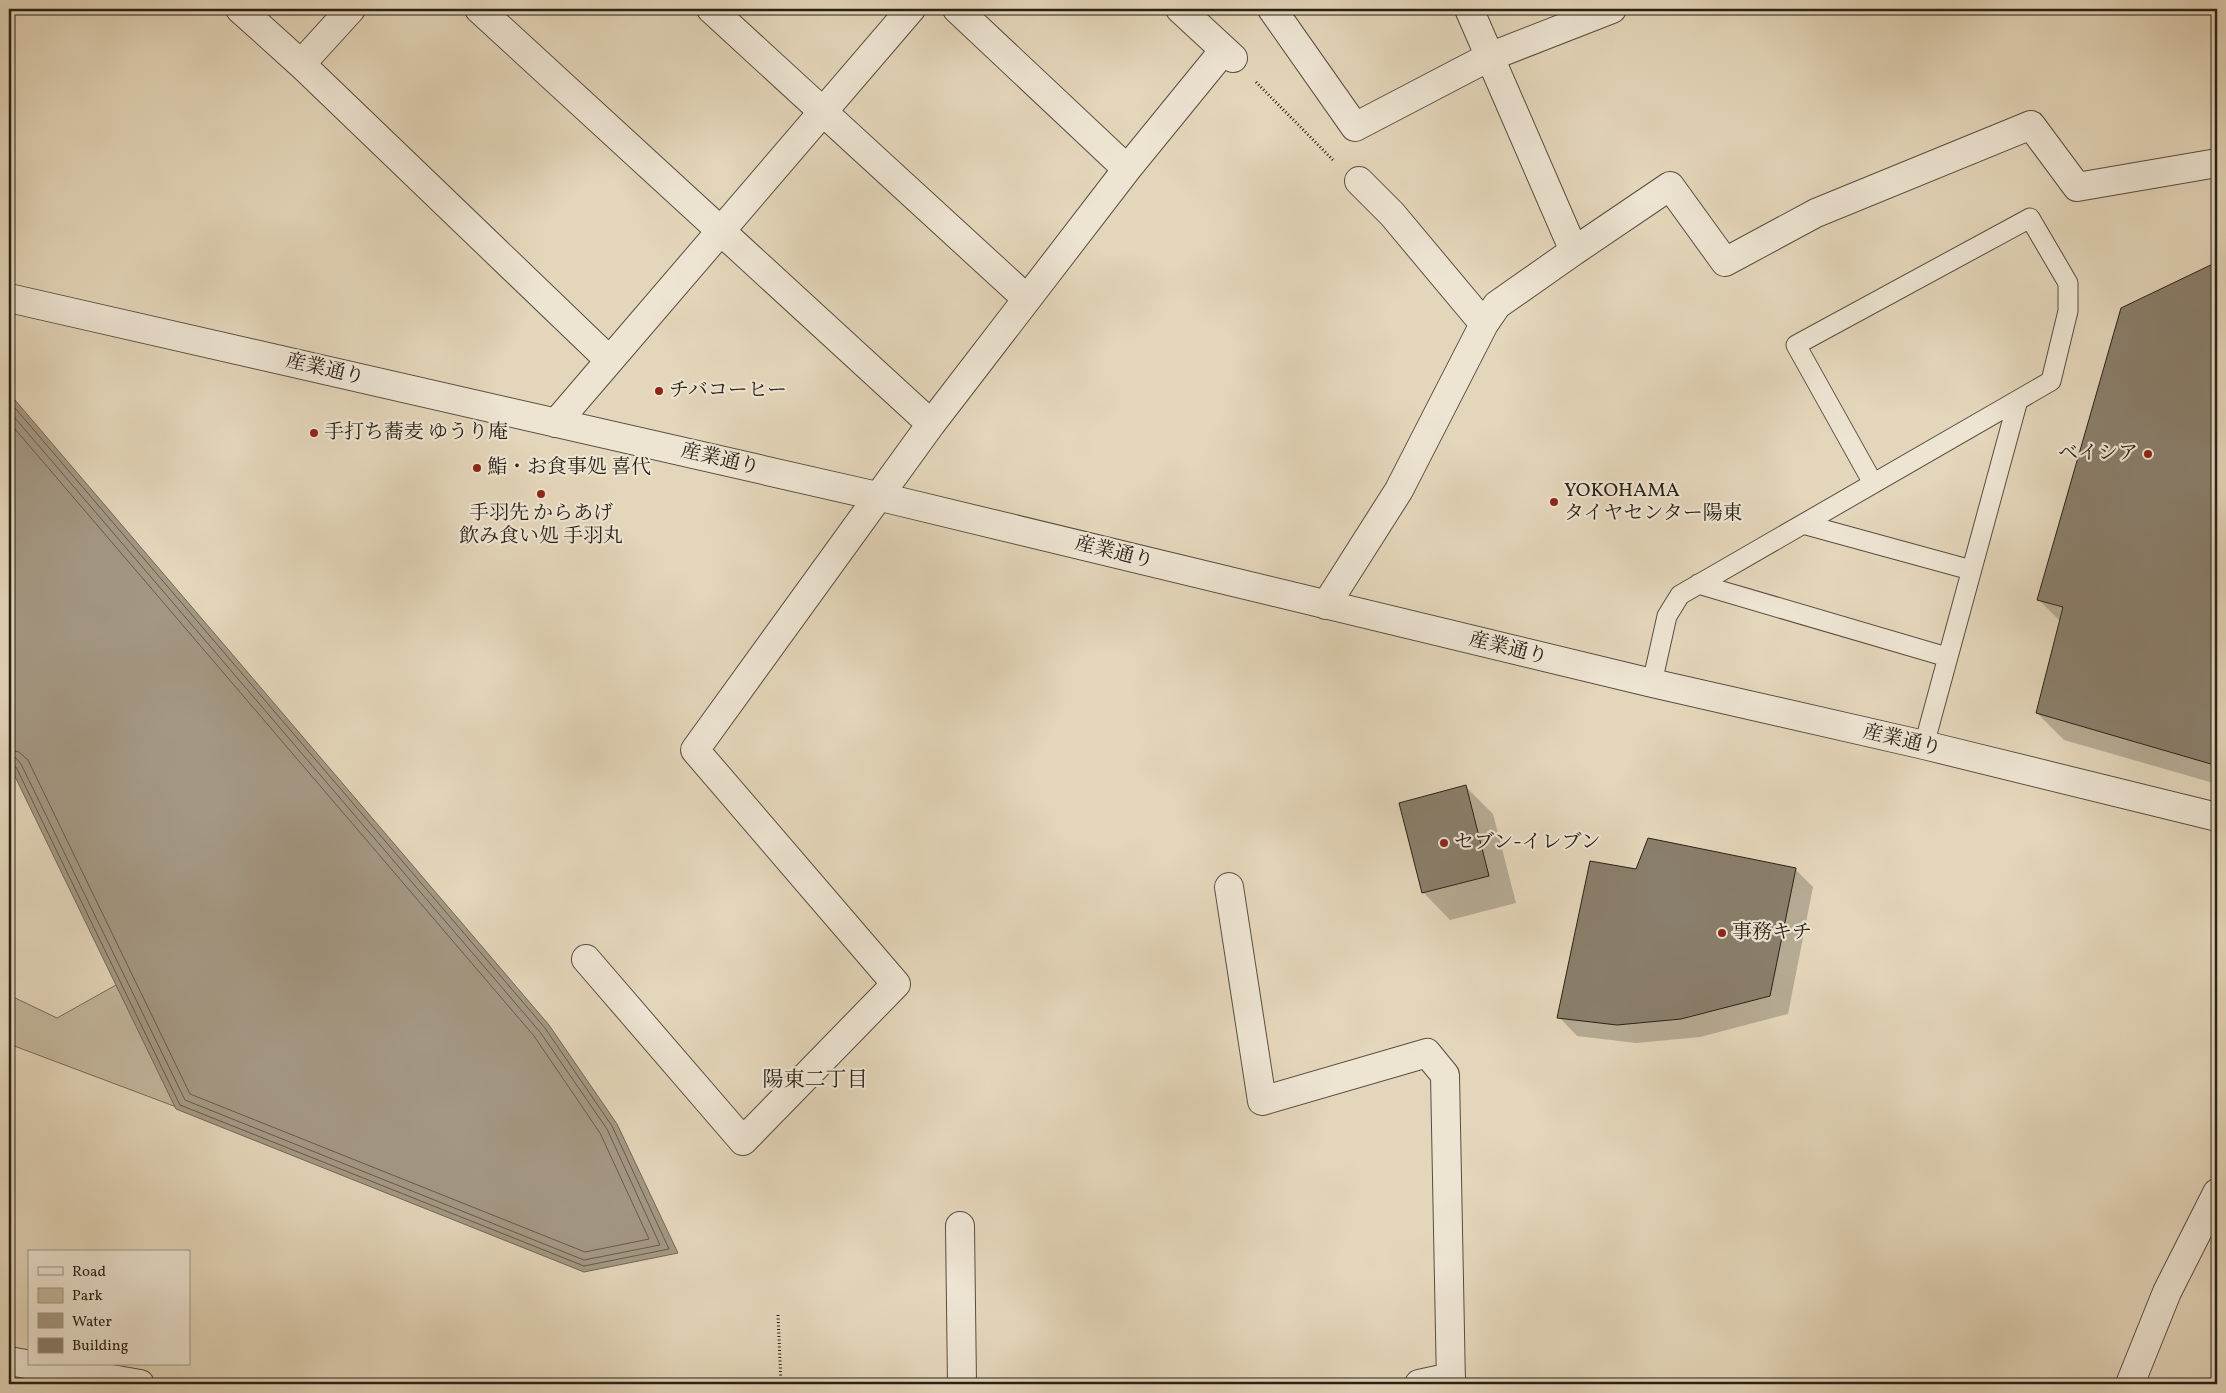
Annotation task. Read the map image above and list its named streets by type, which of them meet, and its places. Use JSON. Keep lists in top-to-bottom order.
{
  "streets": {
    "street": ["産業通り"]
  },
  "districts": ["陽東二丁目"],
  "places": [
    "チバコーヒー",
    "手打ち蕎麦 ゆうり庵",
    "ベイシア",
    "鮨・お食事処 喜代",
    "手羽先 からあげ 飲み食い処 手羽丸",
    "YOKOHAMA タイヤセンター陽東",
    "セブン-イレブン",
    "事務キチ"
  ],
  "legend": [
    "Road",
    "Park",
    "Water",
    "Building"
  ]
}
